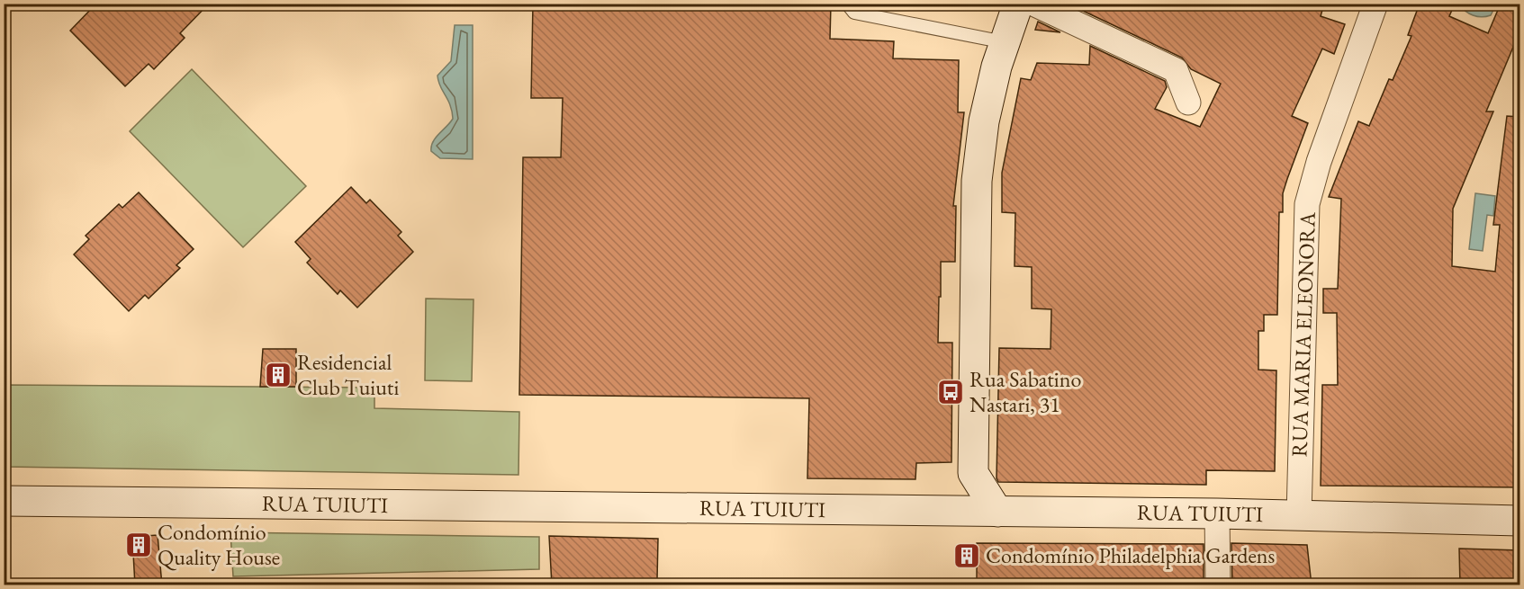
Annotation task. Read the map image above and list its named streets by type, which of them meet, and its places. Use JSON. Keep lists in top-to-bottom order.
{
  "streets": {
    "street": ["RUA MARIA ELEONORA", "RUA TUIUTI"]
  },
  "crossings": [
    ["RUA MARIA ELEONORA", "RUA TUIUTI"]
  ],
  "places": {
    "building": ["Residencial Club Tuiuti", "Condomínio Quality House", "Condomínio Philadelphia Gardens"],
    "bus stop": ["Rua Sabatino Nastari, 31"]
  }
}
